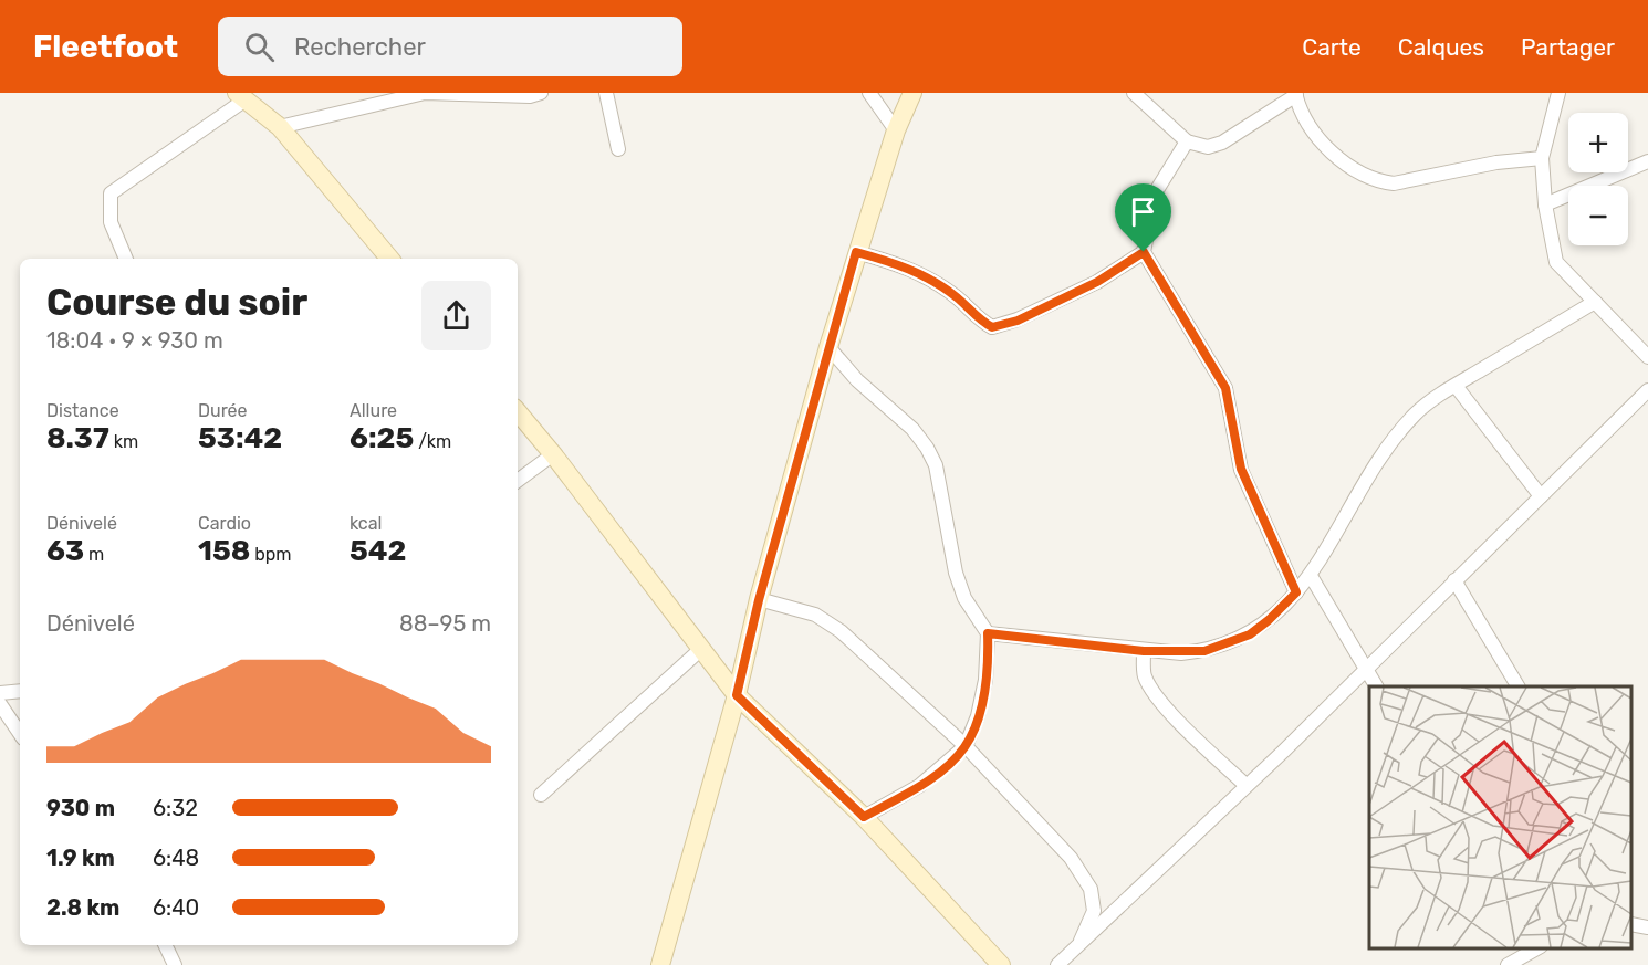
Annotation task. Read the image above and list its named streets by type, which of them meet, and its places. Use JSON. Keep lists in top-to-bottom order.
{
  "page": {
    "header": "Fleetfoot",
    "search": "Rechercher",
    "nav": ["Carte", "Calques", "Partager"],
    "map_buttons": ["+", "−"],
    "heading": ["Course du soir", "18:04 · 9 × 930 m"],
    "stats": [
      ["Distance", "8.37 km"],
      ["Durée", "53:42"],
      ["Allure", "6:25 /km"],
      ["Dénivelé", "63 m"],
      ["Cardio", "158 bpm"],
      ["kcal", "542"]
    ],
    "chart": ["Dénivelé", "88–95 m"],
    "list": [
      {
        "name": "930 m",
        "note": "6:32"
      },
      {
        "name": "1.9 km",
        "note": "6:48"
      },
      {
        "name": "2.8 km",
        "note": "6:40"
      }
    ]
  }
}
